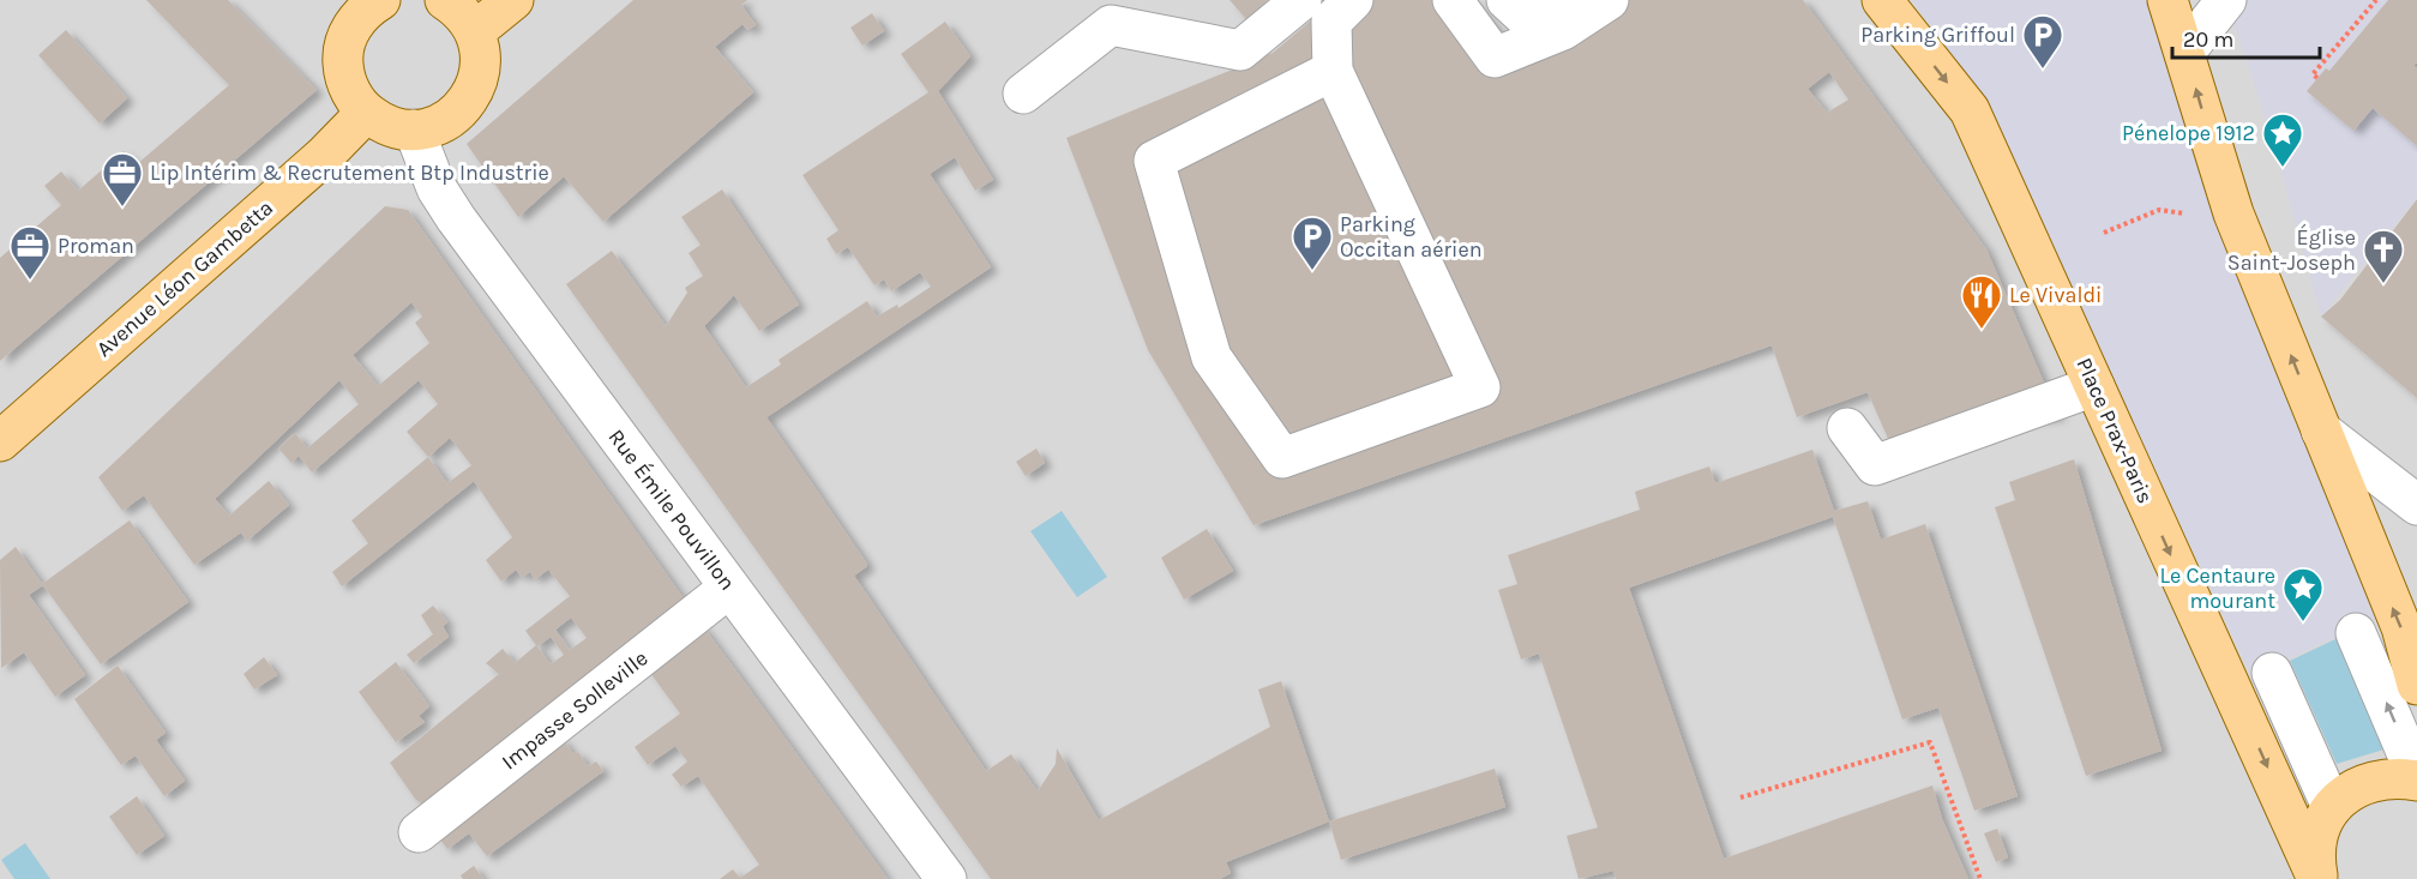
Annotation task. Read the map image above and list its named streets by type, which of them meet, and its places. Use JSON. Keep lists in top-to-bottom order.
{
  "streets": {
    "main road": ["Avenue Léon Gambetta", "Place Prax-Paris"],
    "street": ["Rue Émile Pouvillon", "Impasse Solleville"]
  },
  "crossings": [
    ["Rue Émile Pouvillon", "Impasse Solleville"]
  ],
  "places": {
    "parking": ["Parking Griffoul", "Parking Occitan aérien"],
    "place": ["Pénelope 1912", "Le Centaure mourant"],
    "office": ["Lip Intérim & Recrutement Btp Industrie", "Proman"],
    "church": ["Église Saint-Joseph"],
    "restaurant": ["Le Vivaldi"]
  },
  "scale_bar": "20 m"
}
